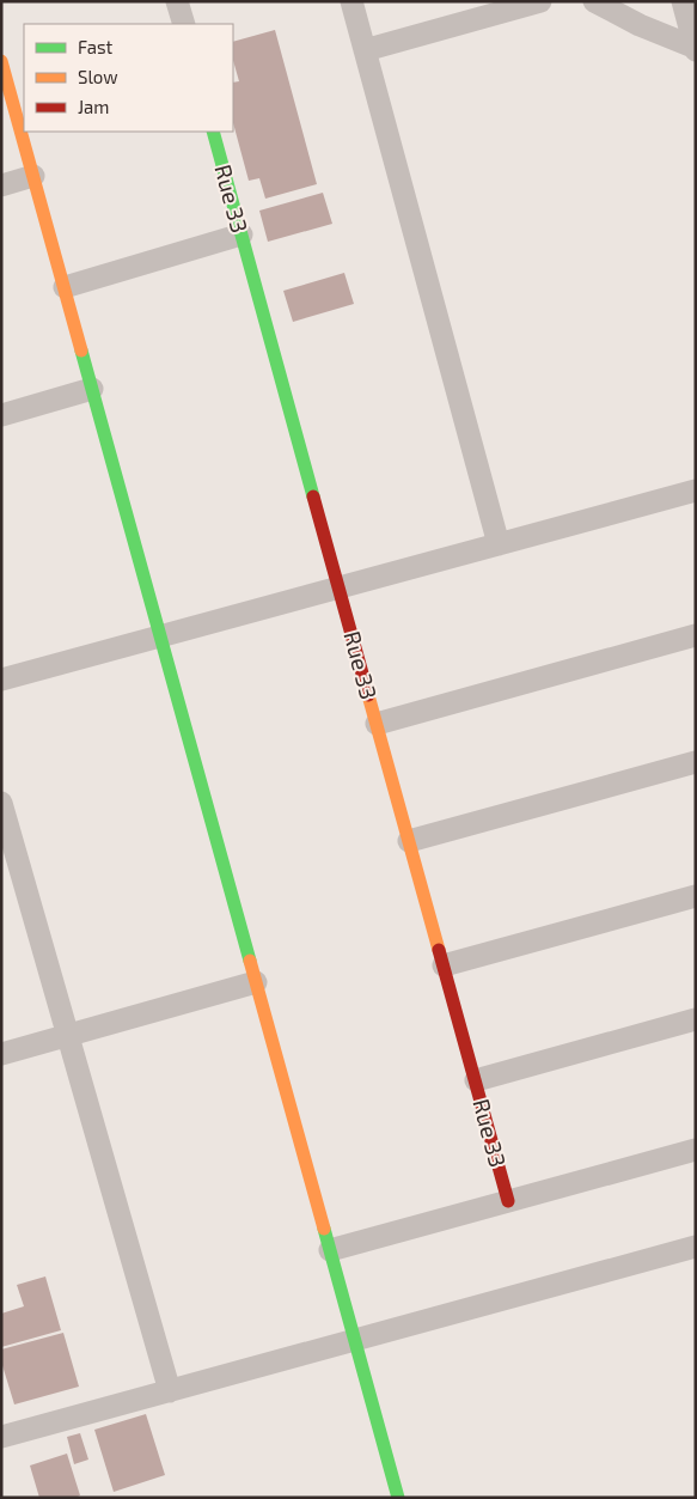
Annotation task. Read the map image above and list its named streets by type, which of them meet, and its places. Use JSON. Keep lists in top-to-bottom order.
{
  "streets": {
    "street": ["Rue 33"]
  },
  "legend": ["Fast", "Slow", "Jam"]
}
